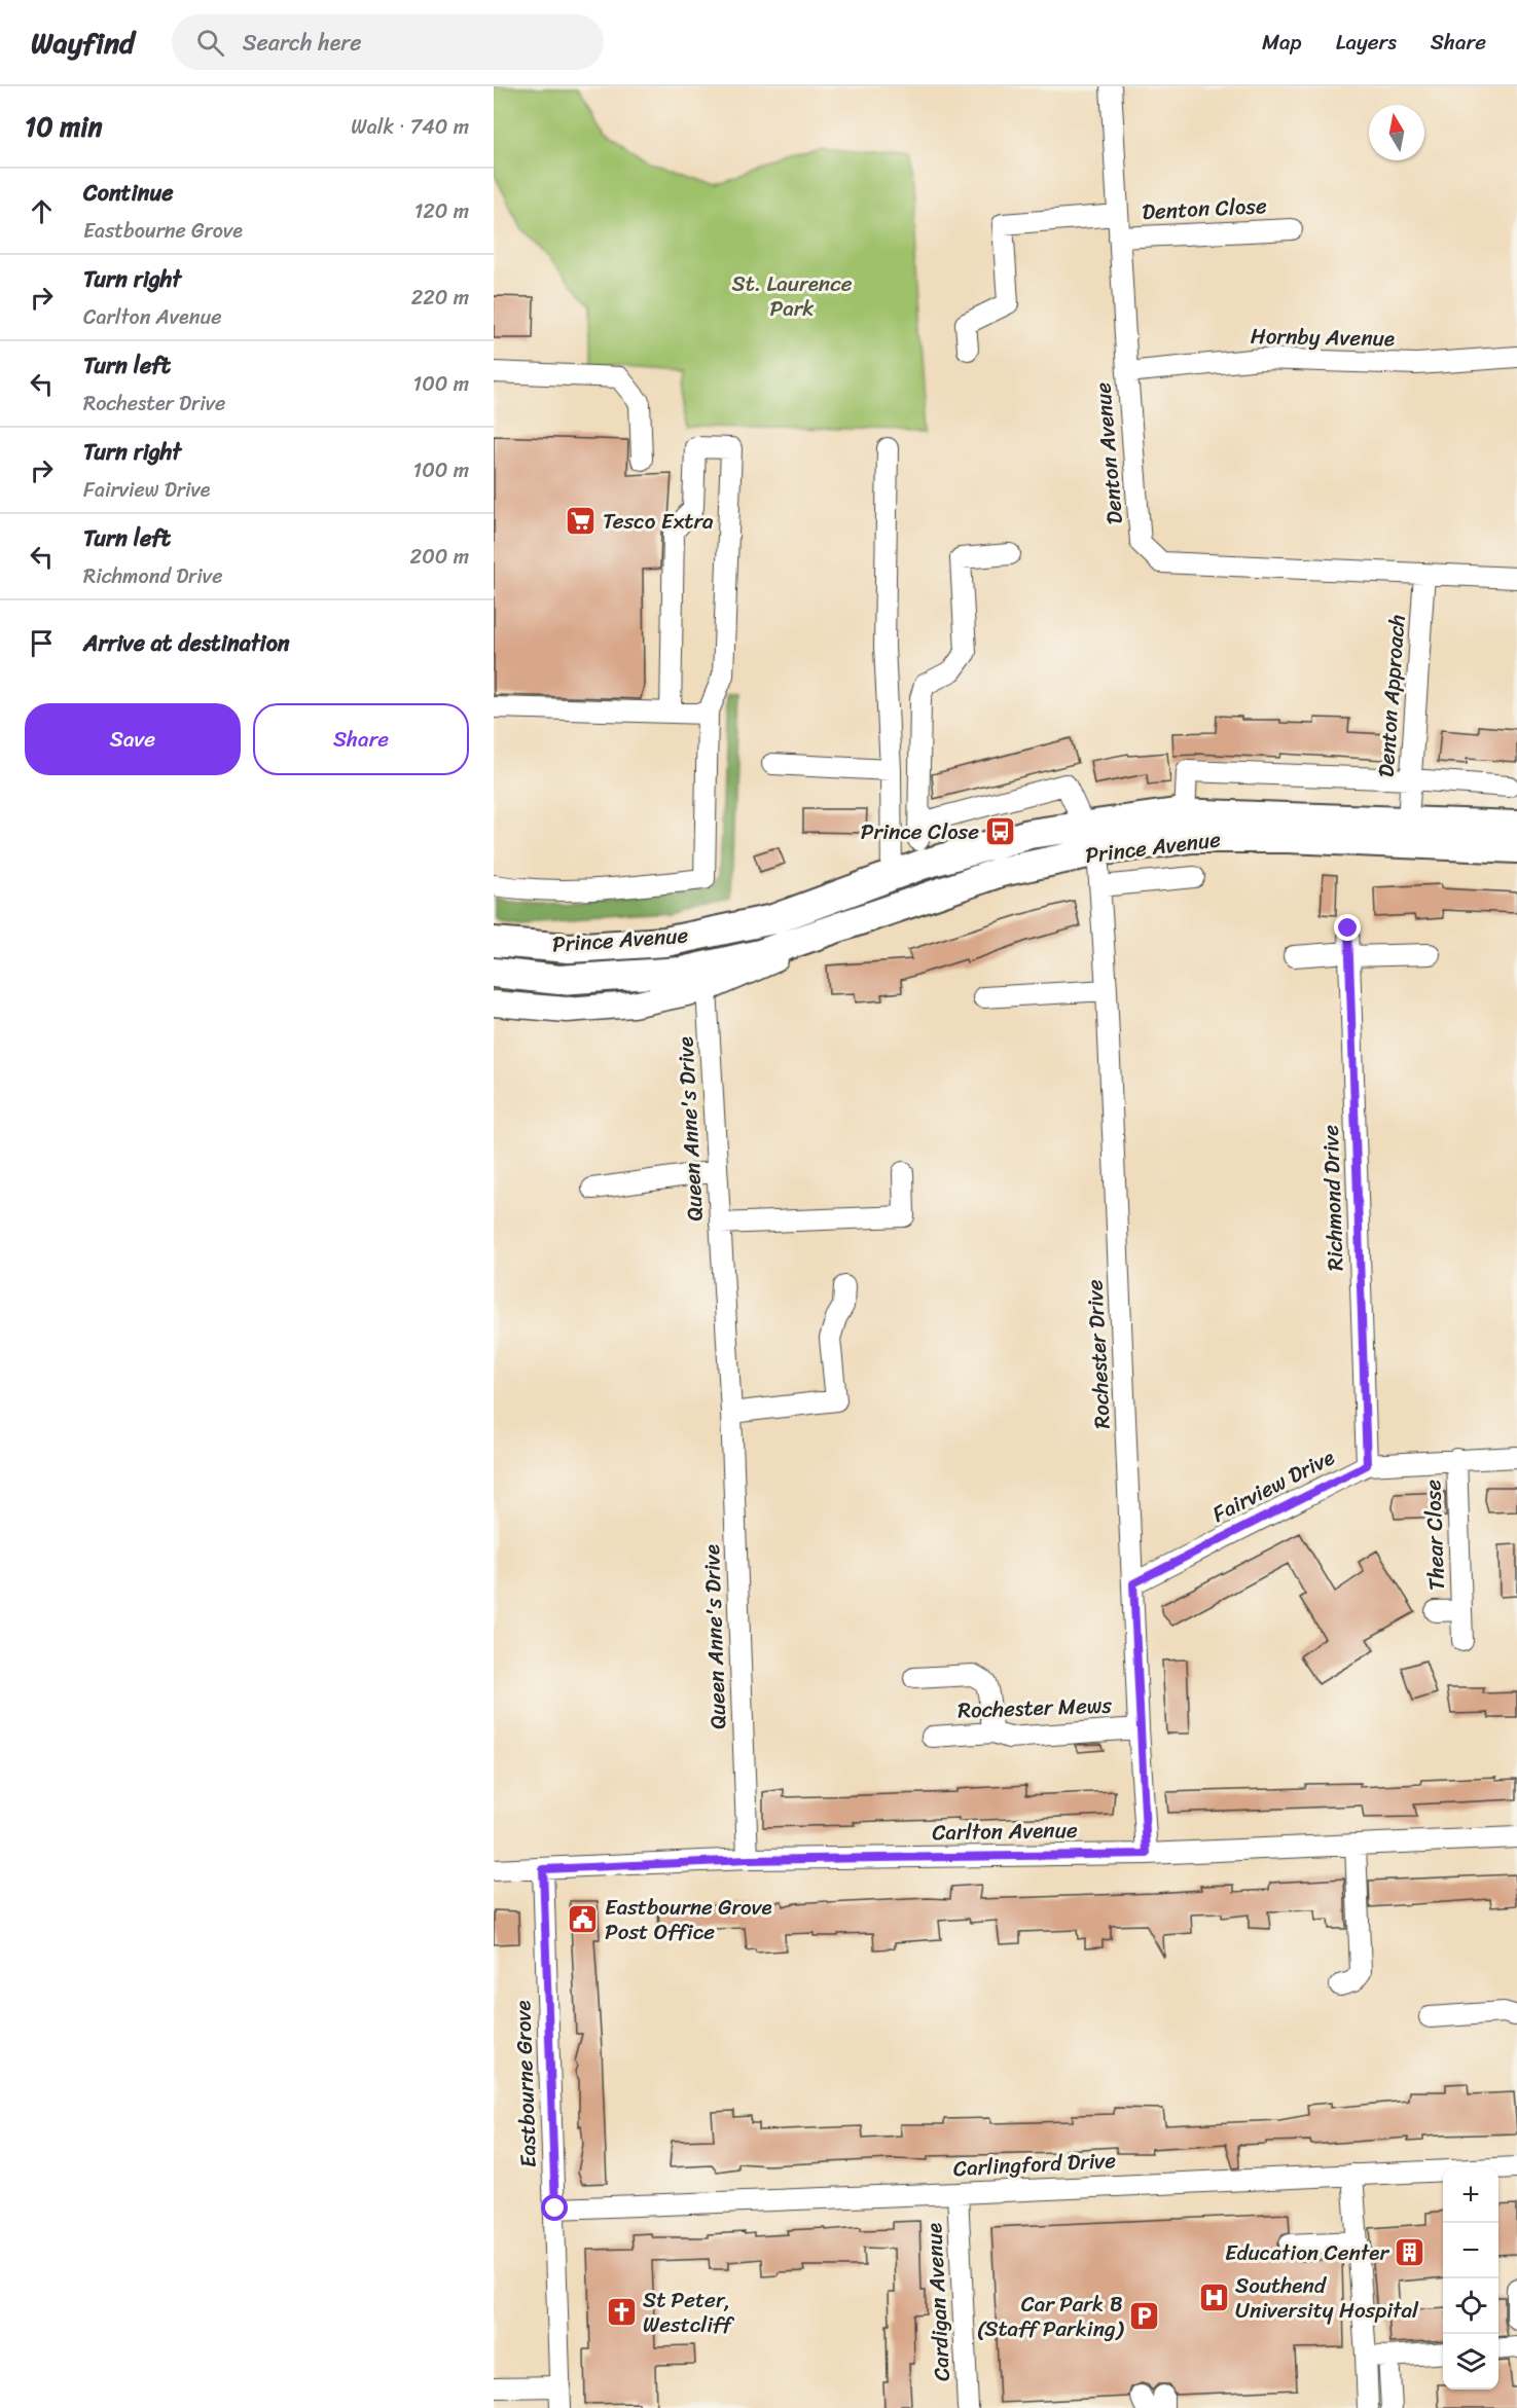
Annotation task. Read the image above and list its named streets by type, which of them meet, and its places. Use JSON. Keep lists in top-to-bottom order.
{
  "streets": {
    "highway": ["Prince Avenue"],
    "street": [
      "Denton Close",
      "Hornby Avenue",
      "Denton Avenue",
      "Denton Approach",
      "Queen Anne's Drive",
      "Richmond Drive",
      "Rochester Drive",
      "Fairview Drive",
      "Thear Close",
      "Rochester Mews",
      "Carlton Avenue",
      "Eastbourne Grove",
      "Carlingford Drive",
      "Cardigan Avenue"
    ]
  },
  "crossings": [
    ["Denton Close", "Denton Avenue"],
    ["Hornby Avenue", "Denton Avenue"],
    ["Denton Avenue", "Denton Approach"],
    ["Denton Approach", "Prince Avenue"],
    ["Prince Avenue", "Queen Anne's Drive"],
    ["Prince Avenue", "Rochester Drive"],
    ["Queen Anne's Drive", "Carlton Avenue"],
    ["Richmond Drive", "Fairview Drive"],
    ["Rochester Drive", "Fairview Drive"],
    ["Rochester Drive", "Rochester Mews"],
    ["Rochester Drive", "Carlton Avenue"],
    ["Fairview Drive", "Thear Close"],
    ["Carlton Avenue", "Eastbourne Grove"],
    ["Eastbourne Grove", "Carlingford Drive"],
    ["Carlingford Drive", "Cardigan Avenue"]
  ],
  "parks": ["St. Laurence Park"],
  "places": {
    "supermarket": ["Tesco Extra"],
    "bus stop": ["Prince Close"],
    "public building": ["Eastbourne Grove Post Office"],
    "building": ["Education Center"],
    "hospital": ["Southend University Hospital"],
    "church": ["St Peter, Westcliff"],
    "parking": ["Car Park B (Staff Parking)"]
  },
  "north": "top",
  "page": {
    "header": "Wayfind",
    "search": "Search here",
    "nav": ["Map", "Layers", "Share"],
    "heading": ["10 min", "Walk · 740 m"],
    "list": [
      ["Continue", "Eastbourne Grove", "120 m"],
      ["Turn right", "Carlton Avenue", "220 m"],
      ["Turn left", "Rochester Drive", "100 m"],
      ["Turn right", "Fairview Drive", "100 m"],
      ["Turn left", "Richmond Drive", "200 m"],
      "Arrive at destination"
    ],
    "buttons": ["Save", "Share"],
    "map_buttons": ["+", "−"]
  }
}
